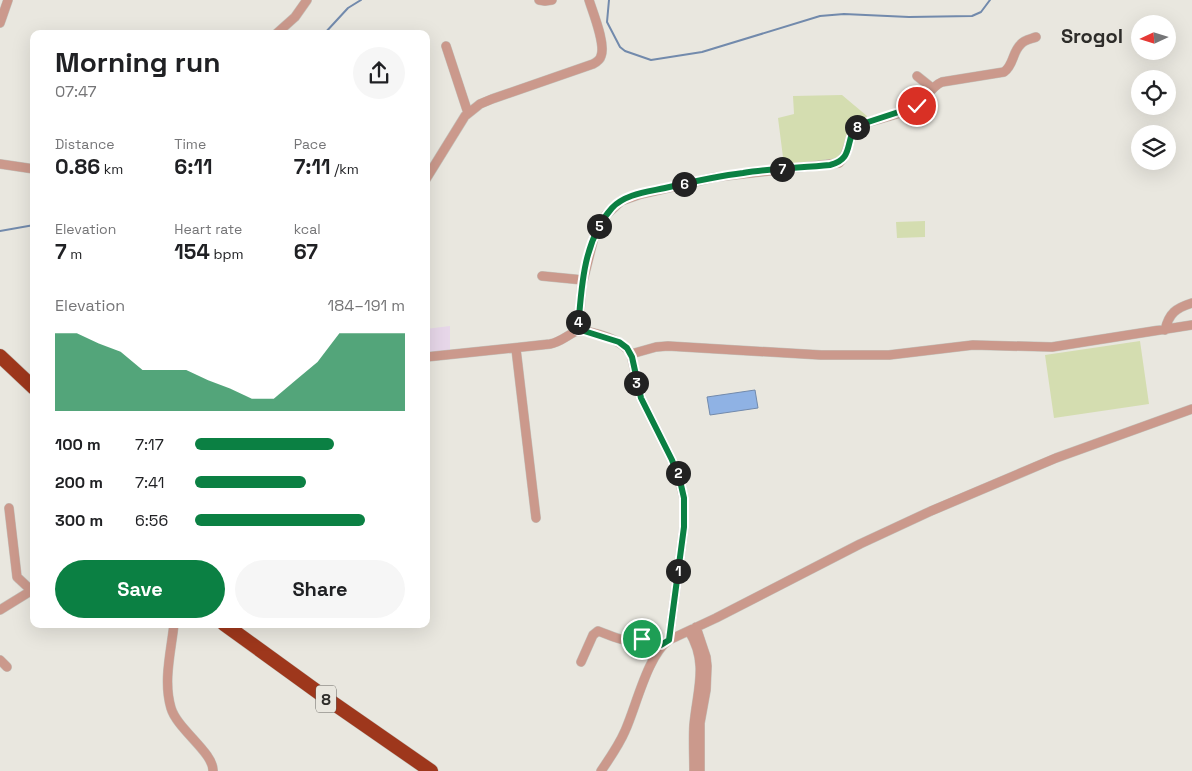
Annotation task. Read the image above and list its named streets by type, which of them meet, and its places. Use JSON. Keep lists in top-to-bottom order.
{
  "streets": {
    "highway": ["8"]
  },
  "districts": ["Srogol"],
  "north": "left",
  "page": {
    "heading": ["Morning run", "07:47"],
    "pins": [
      "8",
      "7",
      "6",
      "5",
      "4",
      "3",
      "2",
      "1"
    ],
    "stats": [
      ["Distance", "0.86 km"],
      ["Time", "6:11"],
      ["Pace", "7:11 /km"],
      ["Elevation", "7 m"],
      ["Heart rate", "154 bpm"],
      ["kcal", "67"]
    ],
    "chart": ["Elevation", "184–191 m"],
    "list": [
      {
        "name": "100 m",
        "note": "7:17"
      },
      {
        "name": "200 m",
        "note": "7:41"
      },
      {
        "name": "300 m",
        "note": "6:56"
      }
    ],
    "buttons": ["Save", "Share"]
  }
}
